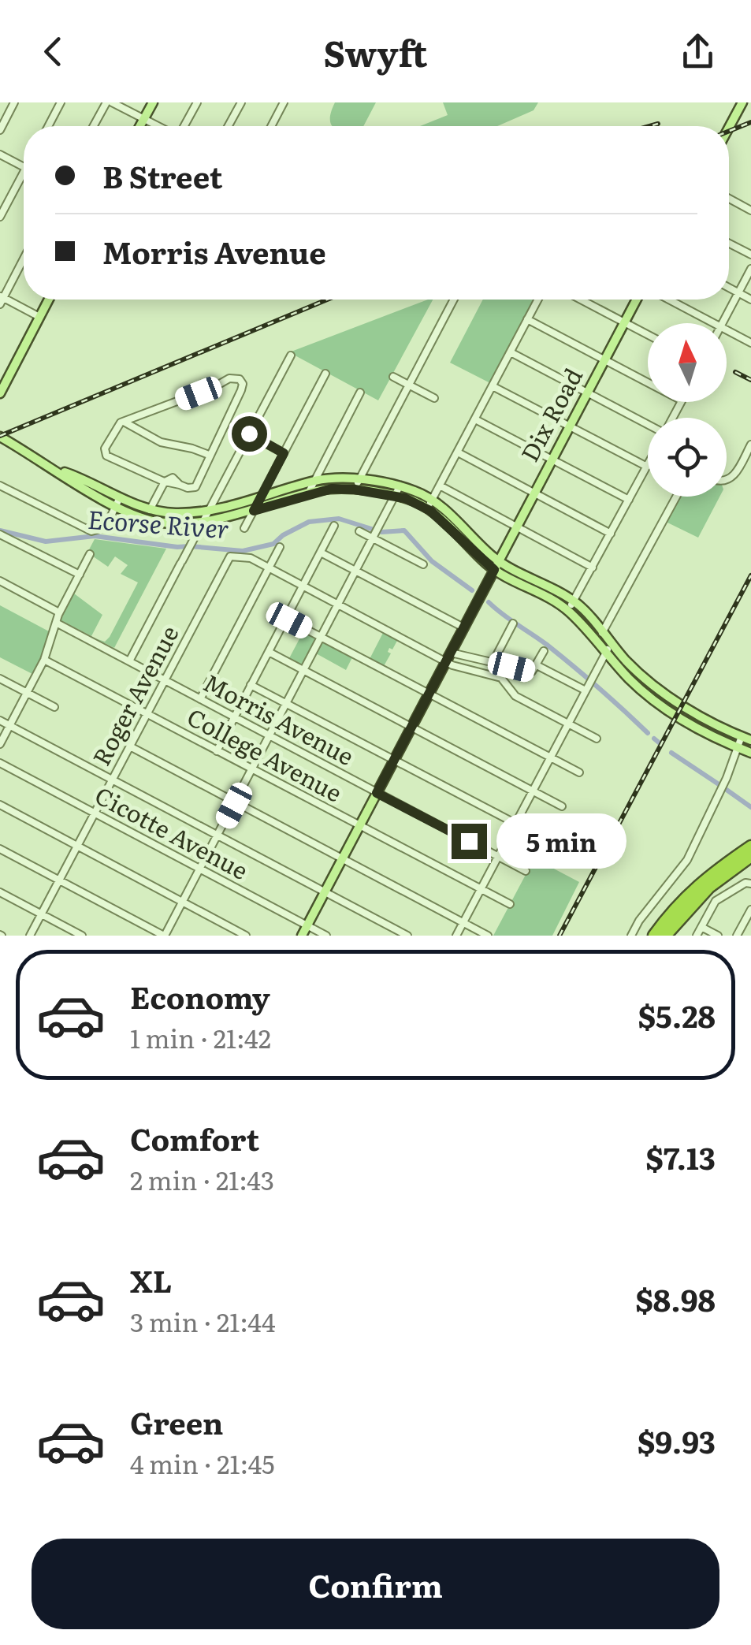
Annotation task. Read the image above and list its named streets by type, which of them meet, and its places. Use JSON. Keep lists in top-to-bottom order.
{
  "streets": {
    "main road": ["Dix Road"],
    "street": [
      "Roger Avenue",
      "Morris Avenue",
      "College Avenue",
      "Cicotte Avenue"
    ]
  },
  "crossings": [
    ["Dix Road", "Morris Avenue"],
    ["Dix Road", "College Avenue"],
    ["Dix Road", "Cicotte Avenue"],
    ["Roger Avenue", "Morris Avenue"],
    ["Roger Avenue", "College Avenue"],
    ["Roger Avenue", "Cicotte Avenue"]
  ],
  "water": ["Ecorse River"],
  "north": "top",
  "page": {
    "header": "Swyft",
    "banner": ["B Street", "Morris Avenue"],
    "bubble": "5 min",
    "list": [
      {
        "name": "Economy",
        "note": "1 min · 21:42",
        "value": "$5.28"
      },
      {
        "name": "Comfort",
        "note": "2 min · 21:43",
        "value": "$7.13"
      },
      {
        "name": "XL",
        "note": "3 min · 21:44",
        "value": "$8.98"
      },
      {
        "name": "Green",
        "note": "4 min · 21:45",
        "value": "$9.93"
      }
    ],
    "buttons": "Confirm"
  }
}
